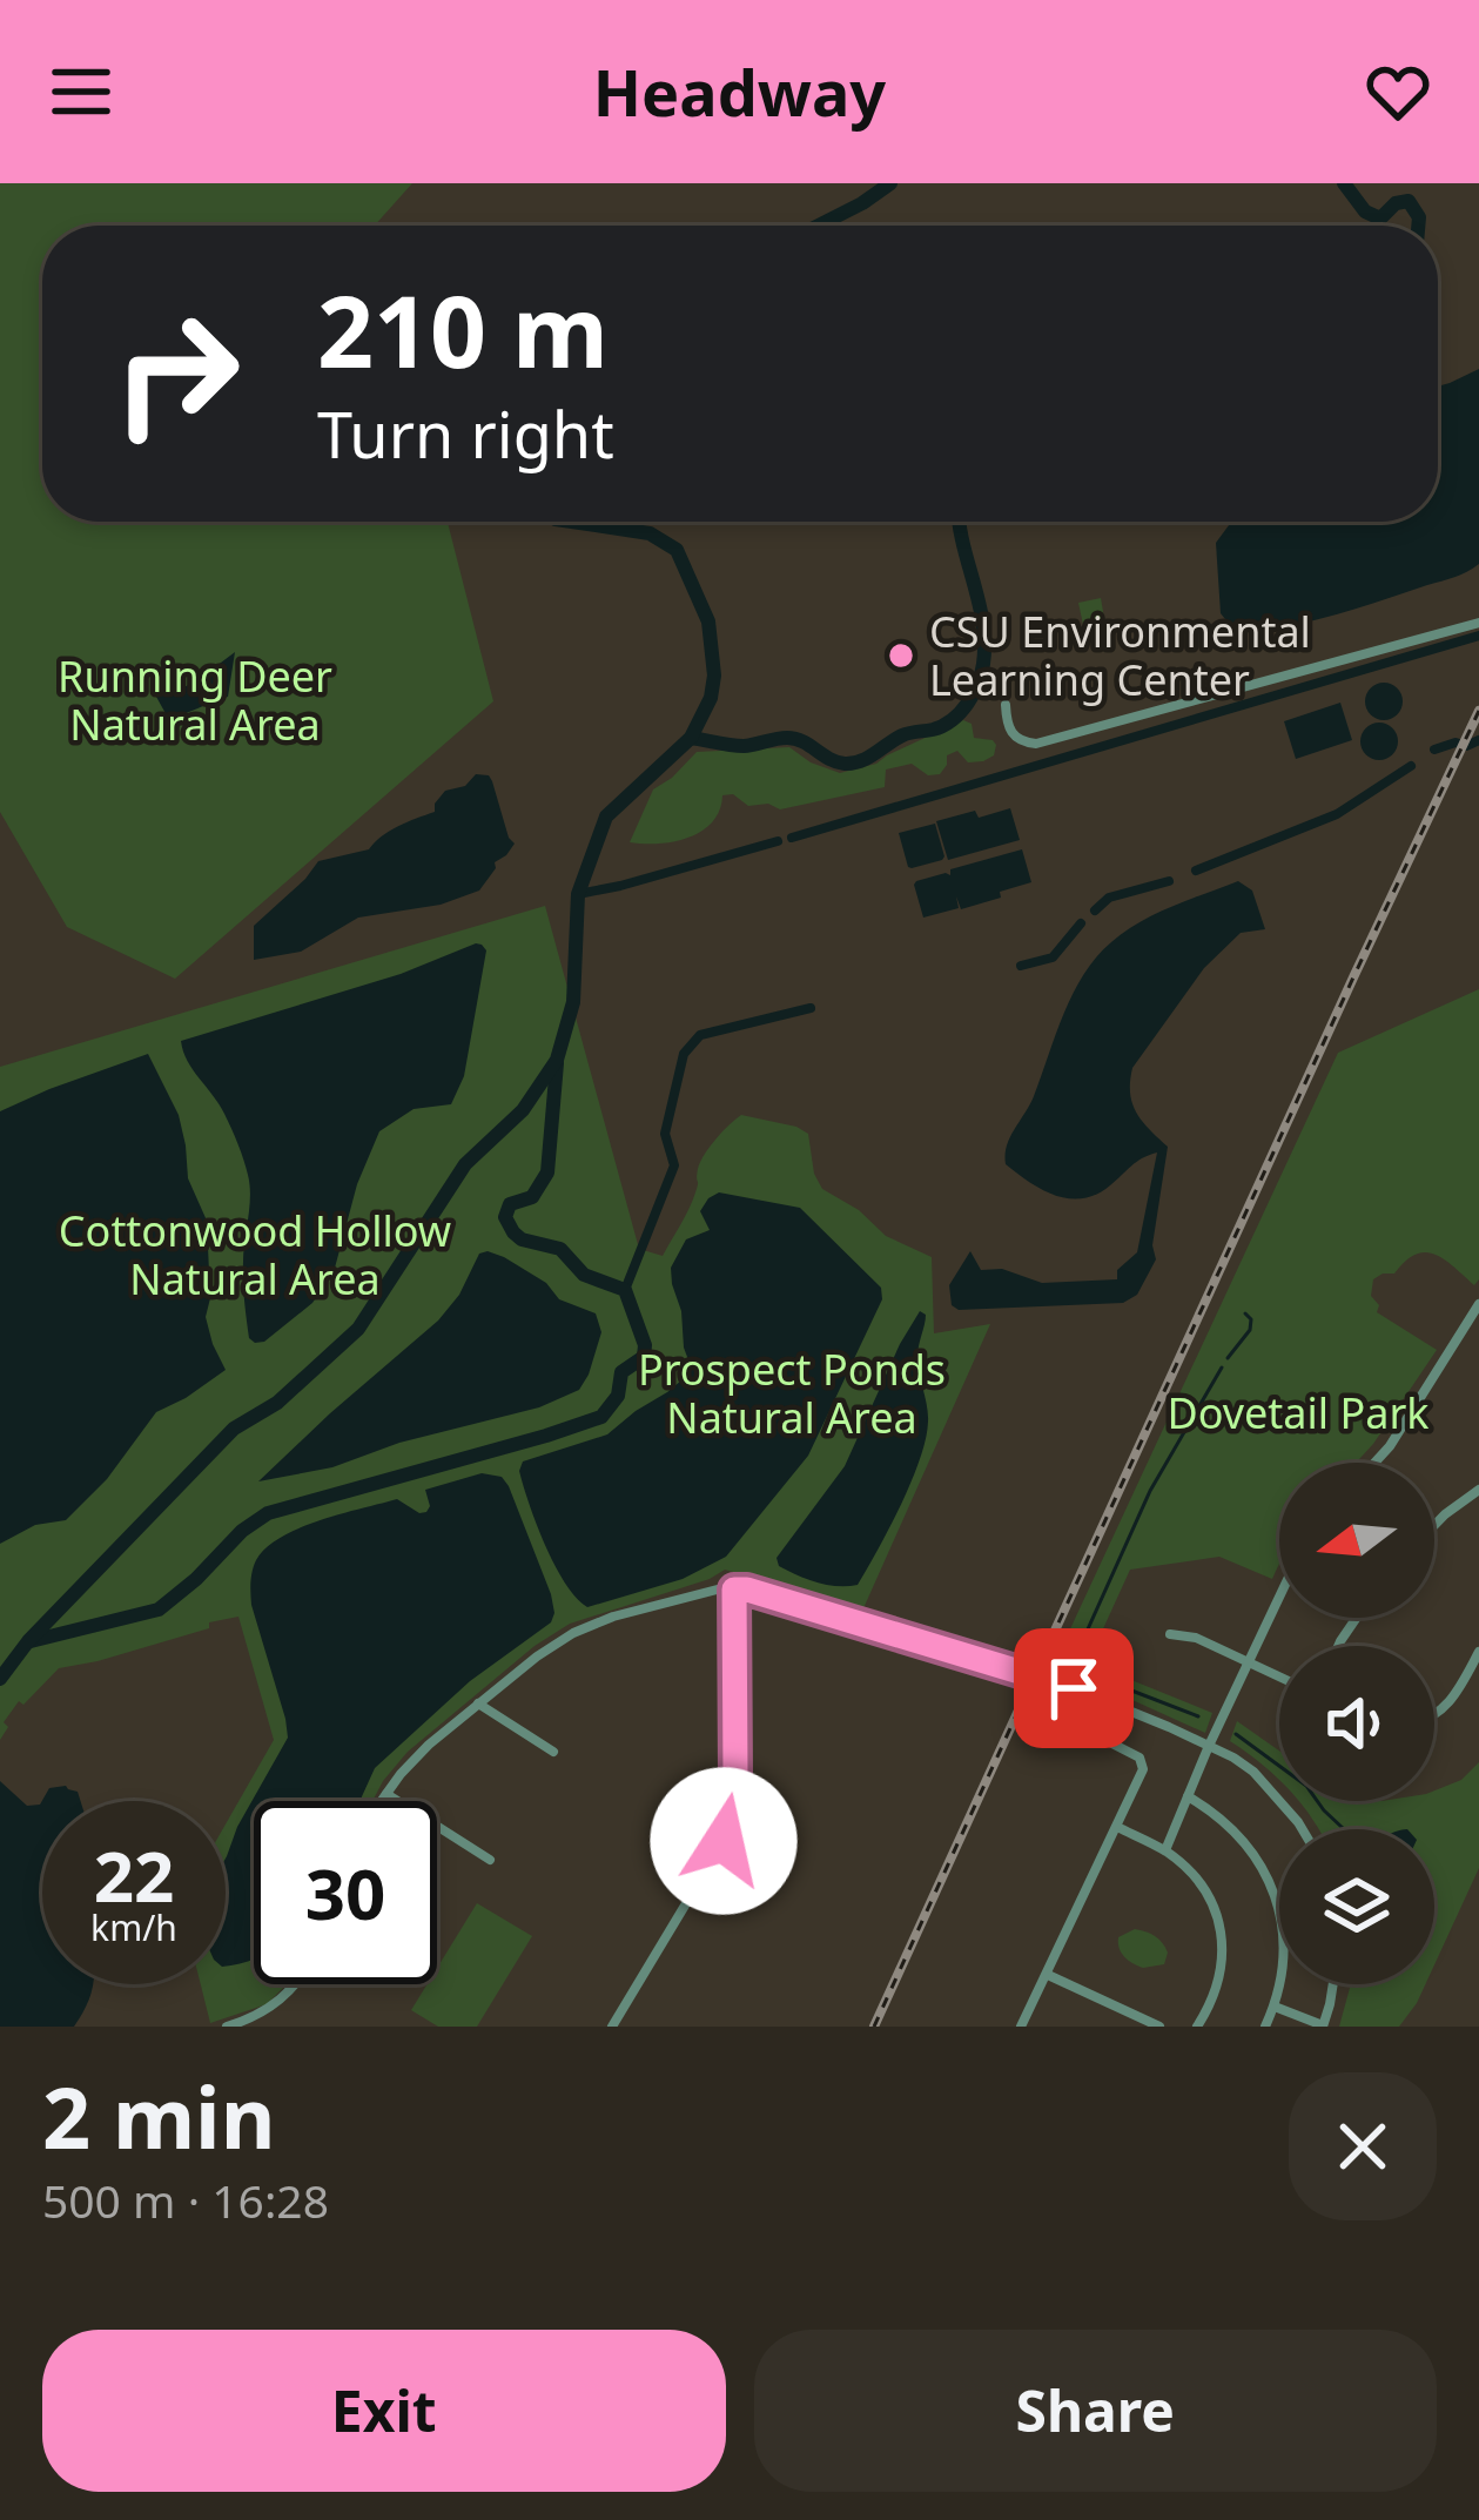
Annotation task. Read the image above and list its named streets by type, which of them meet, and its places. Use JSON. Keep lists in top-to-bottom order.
{
  "parks": [
    "Running Deer Natural Area",
    "Cottonwood Hollow Natural Area",
    "Prospect Ponds Natural Area",
    "Dovetail Park"
  ],
  "places": ["CSU Environmental Learning Center"],
  "north": "left",
  "page": {
    "header": "Headway",
    "turn": ["210 m", "Turn right"],
    "speed": "22 km/h",
    "limit": "30",
    "heading": ["2 min", "500 m · 16:28"],
    "buttons": ["Exit", "Share"]
  }
}
